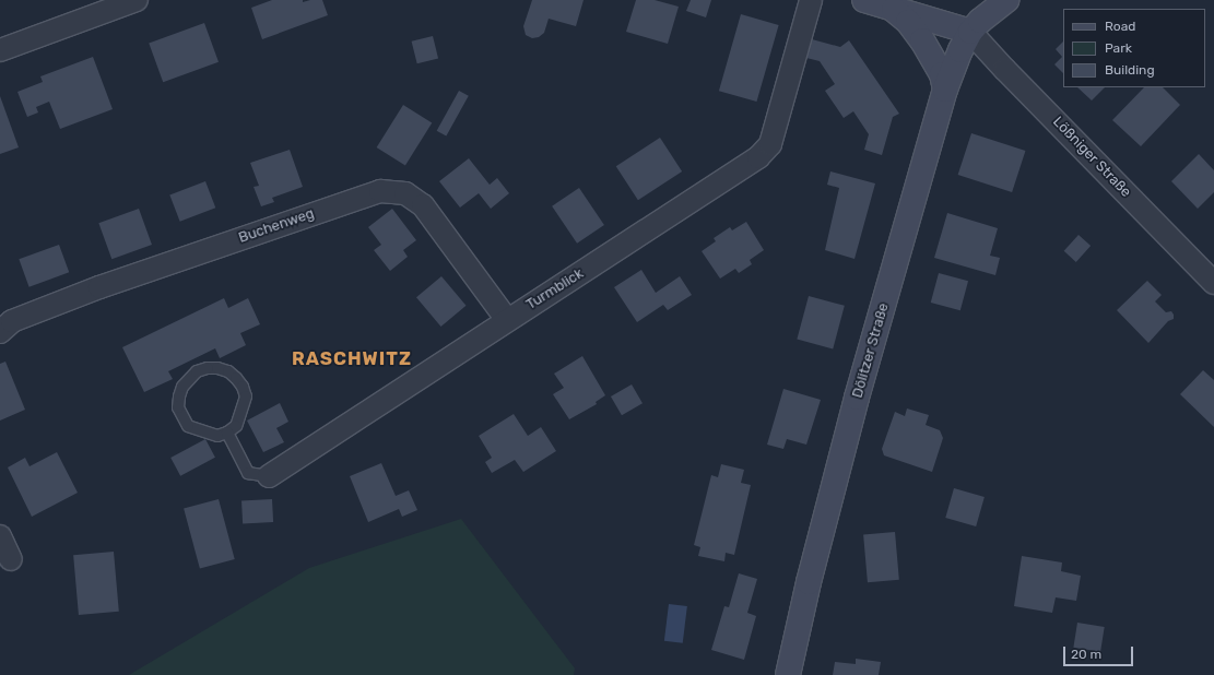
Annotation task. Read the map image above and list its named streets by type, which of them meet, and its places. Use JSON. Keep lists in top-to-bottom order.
{
  "streets": {
    "main road": ["Dölitzer Straße"],
    "street": ["Lößniger Straße", "Buchenweg", "Turmblick"]
  },
  "crossings": [
    ["Lößniger Straße", "Dölitzer Straße"],
    ["Buchenweg", "Turmblick"]
  ],
  "districts": ["RASCHWITZ"],
  "legend": ["Road", "Park", "Building"],
  "scale_bar": "20 m"
}
